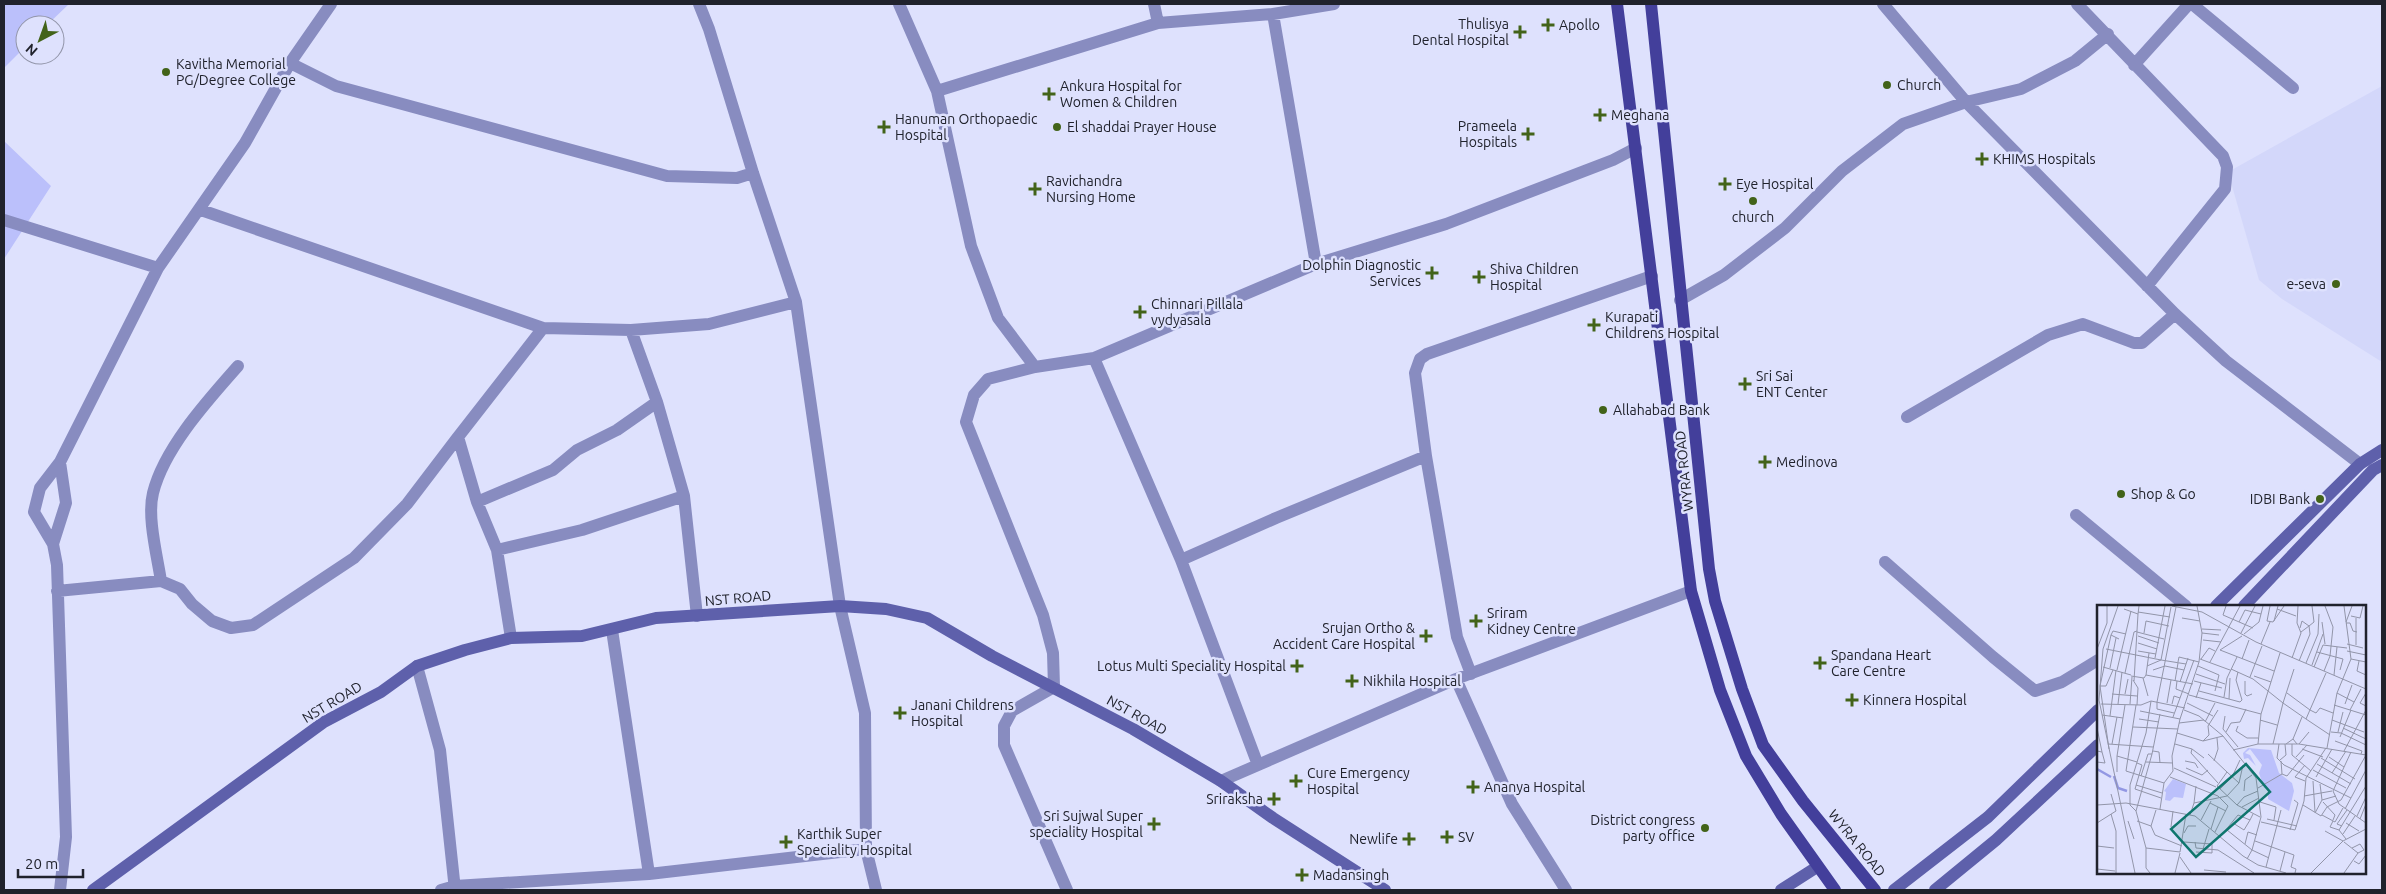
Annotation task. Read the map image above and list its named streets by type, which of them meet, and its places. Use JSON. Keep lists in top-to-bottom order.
{
  "streets": {
    "main road": ["WYRA ROAD"],
    "street": ["NST ROAD"]
  },
  "places": {
    "health": [
      "Apollo",
      "Thulisya Dental Hospital",
      "Ankura Hospital for Women & Children",
      "Meghana",
      "Hanuman Orthopaedic Hospital",
      "Prameela Hospitals",
      "KHIMS Hospitals",
      "Eye Hospital",
      "Ravichandra Nursing Home",
      "Dolphin Diagnostic Services",
      "Shiva Children Hospital",
      "Chinnari Pillala vydyasala",
      "Kurapati Childrens Hospital",
      "Sri Sai ENT Center",
      "Medinova",
      "Sriram Kidney Centre",
      "Srujan Ortho & Accident Care Hospital",
      "Spandana Heart Care Centre",
      "Lotus Multi Speciality Hospital",
      "Nikhila Hospital",
      "Kinnera Hospital",
      "Janani Childrens Hospital",
      "Cure Emergency Hospital",
      "Ananya Hospital",
      "Sriraksha",
      "Sri Sujwal Super speciality Hospital",
      "SV",
      "Newlife",
      "Karthik Super Speciality Hospital",
      "Madansingh"
    ],
    "other": [
      "Kavitha Memorial PG/Degree College",
      "Church",
      "El shaddai Prayer House",
      "church",
      "e-seva",
      "Allahabad Bank",
      "Shop & Go",
      "IDBI Bank",
      "District congress party office"
    ]
  },
  "scale_bar": "20 m",
  "north": "bottom left"
}
